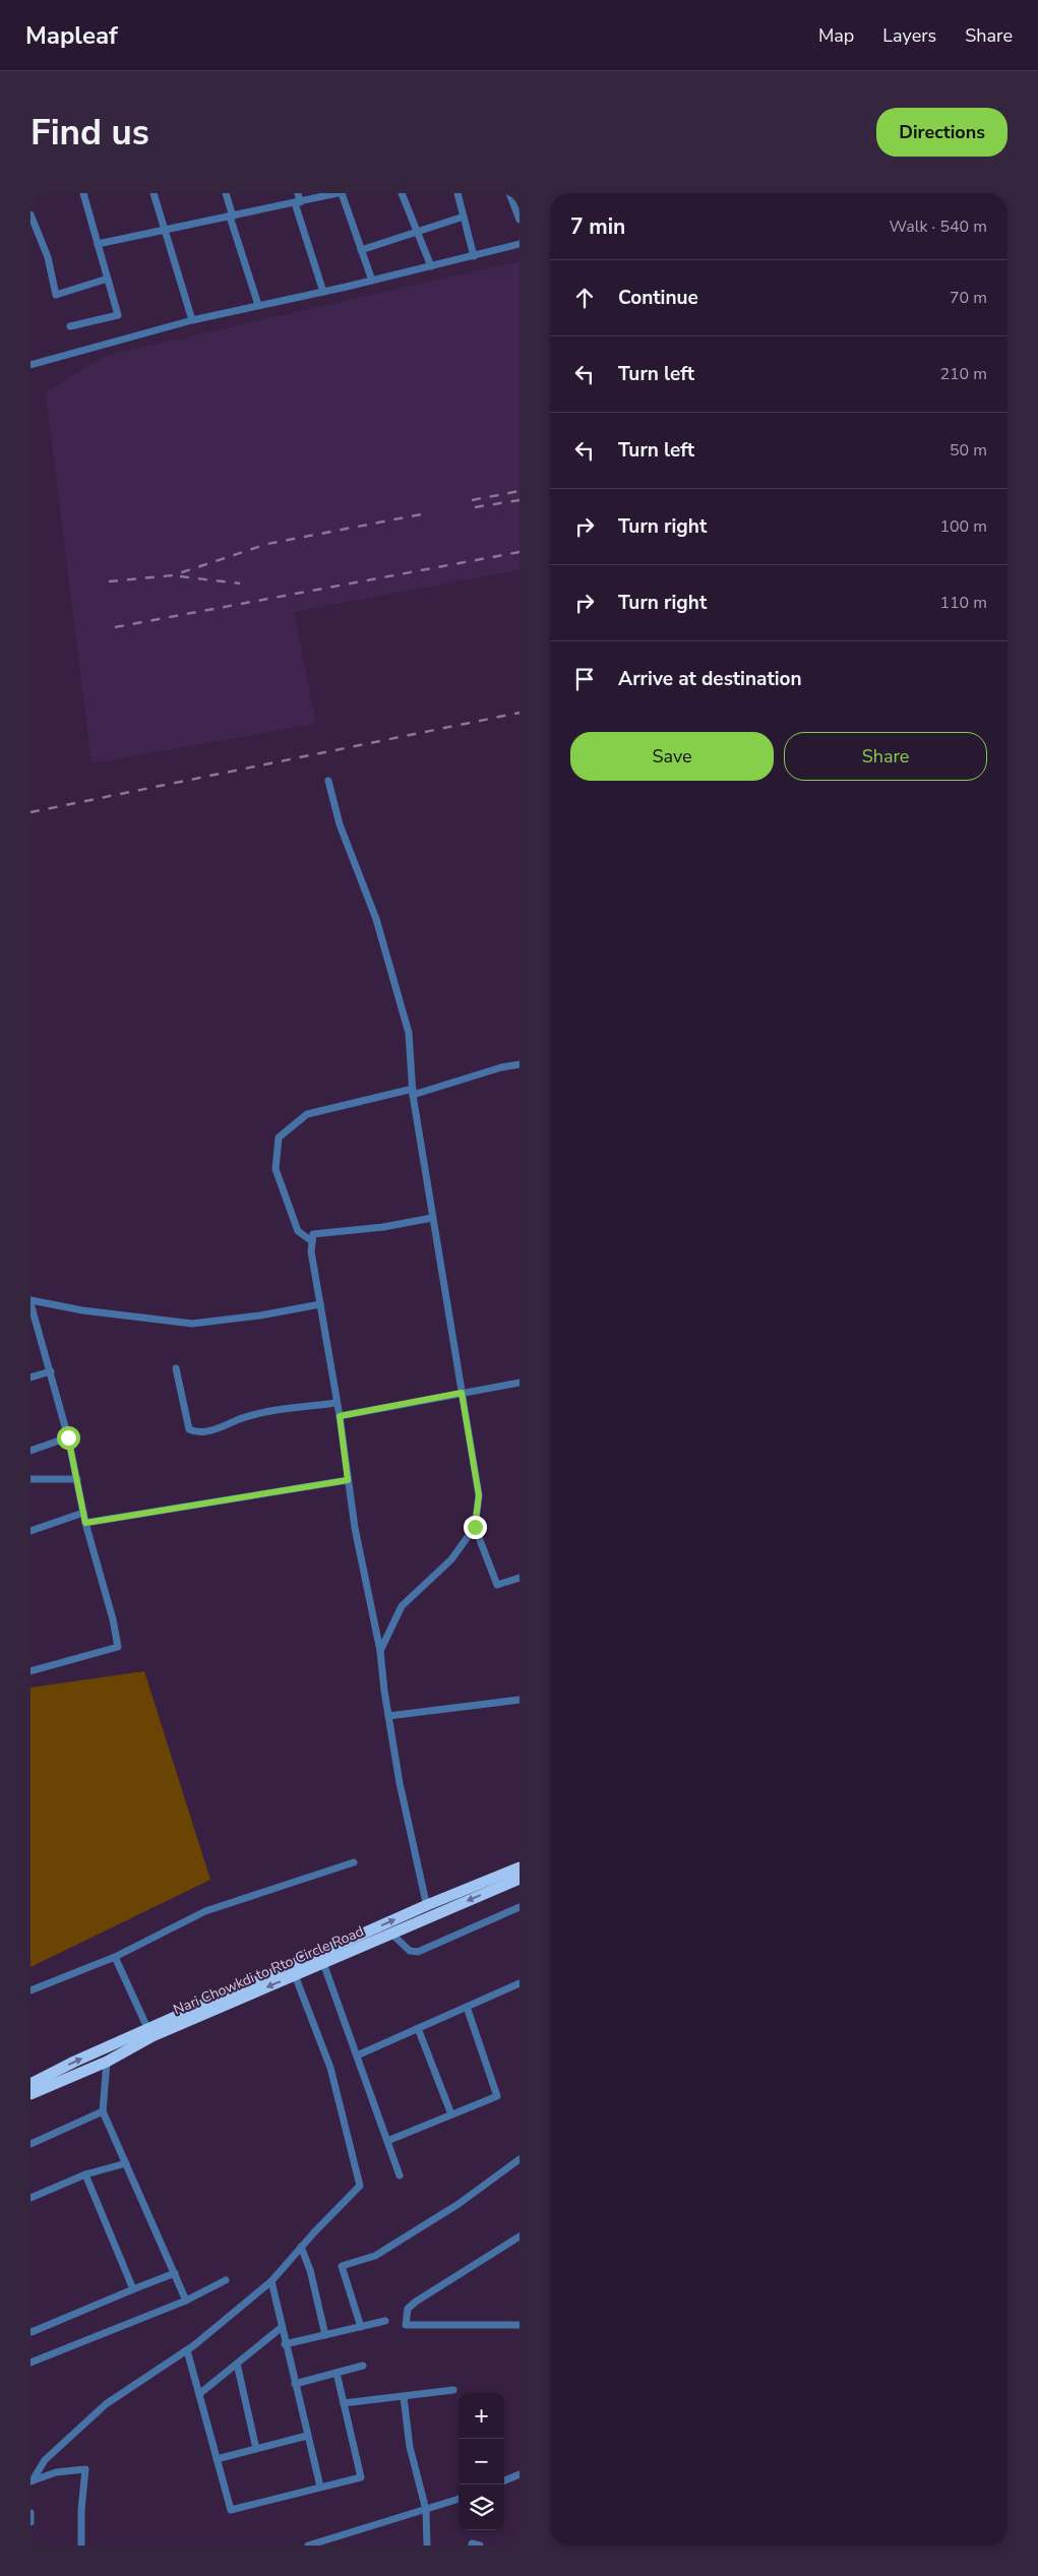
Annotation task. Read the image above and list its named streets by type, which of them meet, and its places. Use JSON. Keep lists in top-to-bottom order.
{
  "streets": {
    "highway": ["Nari Chowkdi to Rto Circle Road"]
  },
  "page": {
    "header": "Mapleaf",
    "nav": ["Map", "Layers", "Share"],
    "buttons": [
      "Directions",
      ["Save", "Share"]
    ],
    "title": "Find us",
    "heading": ["7 min", "Walk · 540 m"],
    "list": [
      ["Continue", "70 m"],
      ["Turn left", "210 m"],
      ["Turn left", "50 m"],
      ["Turn right", "100 m"],
      ["Turn right", "110 m"],
      "Arrive at destination"
    ],
    "map_buttons": ["+", "−"]
  }
}
